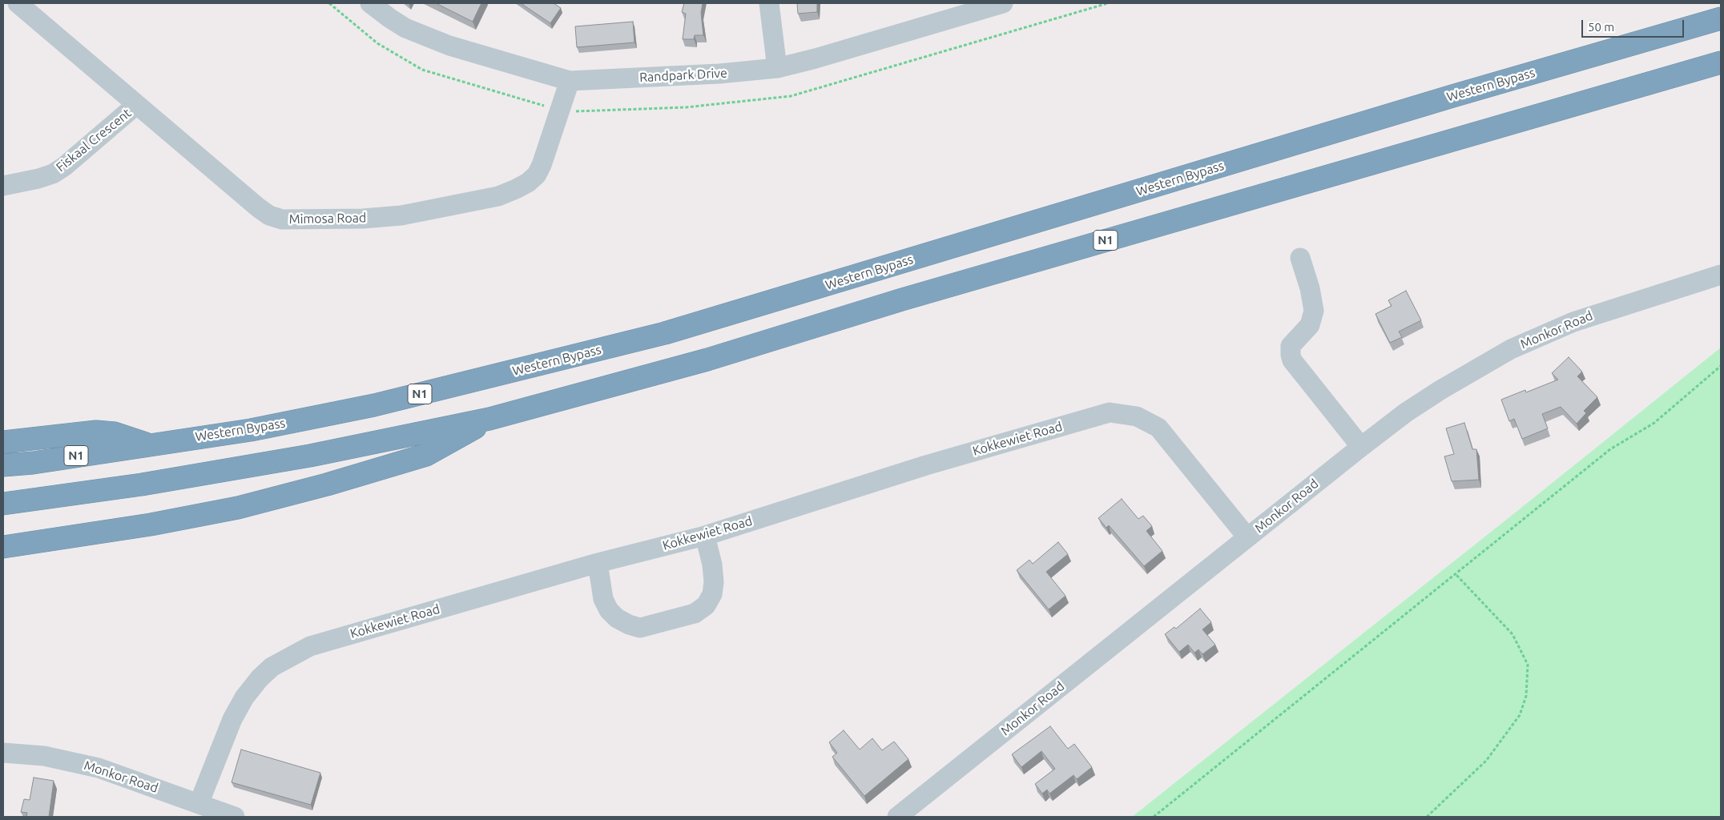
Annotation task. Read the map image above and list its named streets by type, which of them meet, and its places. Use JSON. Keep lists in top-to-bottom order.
{
  "streets": {
    "highway": ["Western Bypass", "N1"],
    "street": [
      "Randpark Drive",
      "Fiskaal Crescent",
      "Mimosa Road",
      "Monkor Road",
      "Kokkewiet Road"
    ]
  },
  "crossings": [
    ["Randpark Drive", "Mimosa Road"],
    ["Fiskaal Crescent", "Mimosa Road"],
    ["Monkor Road", "Kokkewiet Road"]
  ],
  "scale_bar": "50 m"
}
